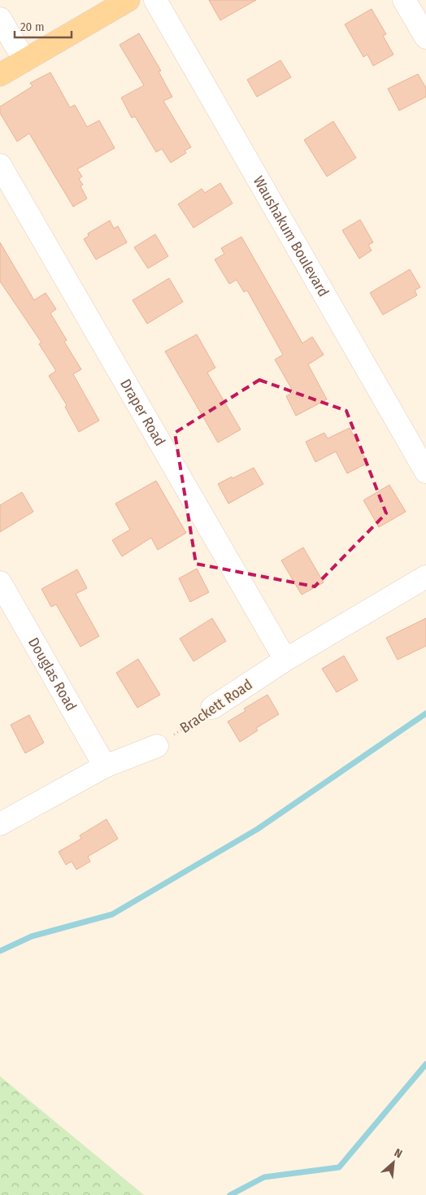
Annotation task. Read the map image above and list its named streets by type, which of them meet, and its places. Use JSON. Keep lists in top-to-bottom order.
{
  "streets": {
    "street": [
      "Waushakum Boulevard",
      "Draper Road",
      "Douglas Road",
      "Brackett Road"
    ]
  },
  "crossings": [
    ["Draper Road", "Brackett Road"]
  ],
  "scale_bar": "20 m",
  "north": "top right"
}
